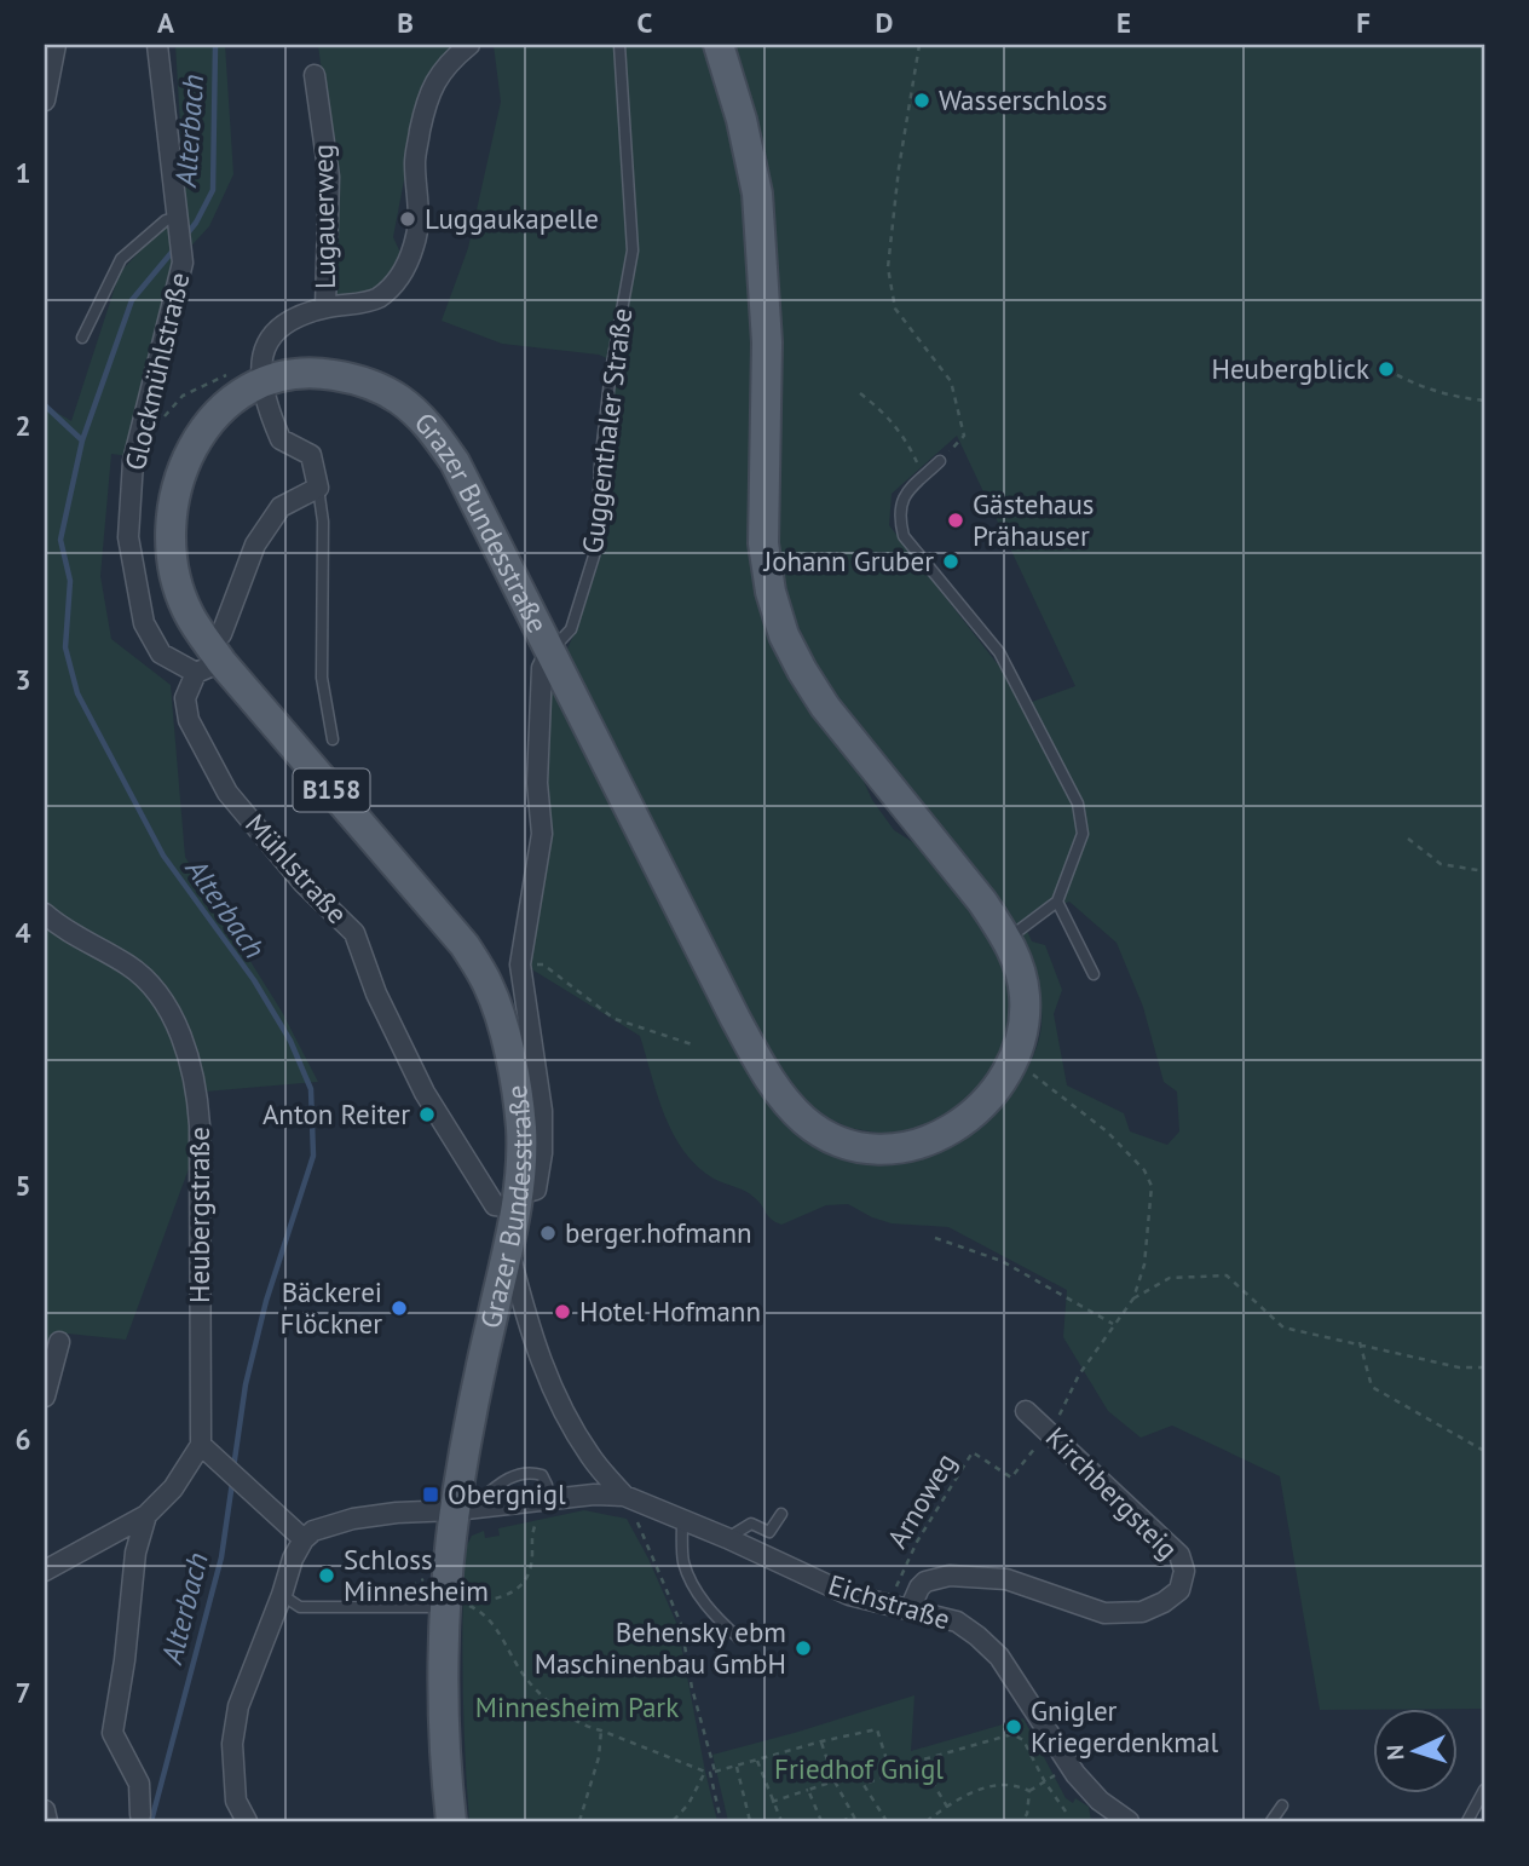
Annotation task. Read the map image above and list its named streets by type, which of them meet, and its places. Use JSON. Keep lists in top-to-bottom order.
{
  "streets": {
    "main road": ["Grazer Bundesstraße", "B158"],
    "street": [
      "Lugauerweg",
      "Glockmühlstraße",
      "Guggenthaler Straße",
      "Mühlstraße",
      "Heubergstraße",
      "Kirchbergsteig",
      "Eichstraße"
    ],
    "path": ["Arnoweg"]
  },
  "crossings": [
    ["Glockmühlstraße", "Grazer Bundesstraße"],
    ["Glockmühlstraße", "Mühlstraße"],
    ["Guggenthaler Straße", "Grazer Bundesstraße"],
    ["Guggenthaler Straße", "Mühlstraße"],
    ["Grazer Bundesstraße", "B158"],
    ["Grazer Bundesstraße", "Mühlstraße"],
    ["Grazer Bundesstraße", "Eichstraße"],
    ["B158", "Eichstraße"],
    ["Kirchbergsteig", "Eichstraße"]
  ],
  "water": ["Alterbach"],
  "parks": ["Minnesheim Park", "Friedhof Gnigl"],
  "places": {
    "other": [
      "Wasserschloss",
      "Luggaukapelle",
      "Heubergblick",
      "Gästehaus Prähauser",
      "Johann Gruber",
      "Anton Reiter",
      "berger.hofmann",
      "Bäckerei Flöckner",
      "Hotel Hofmann",
      "Schloss Minnesheim",
      "Behensky ebm Maschinenbau GmbH",
      "Gnigler Kriegerdenkmal"
    ],
    "transit": ["Obergnigl"]
  },
  "north": "left",
  "grid": {
    "columns": [
      "A",
      "B",
      "C",
      "D",
      "E",
      "F"
    ],
    "rows": [
      "1",
      "2",
      "3",
      "4",
      "5",
      "6",
      "7"
    ]
  }
}
